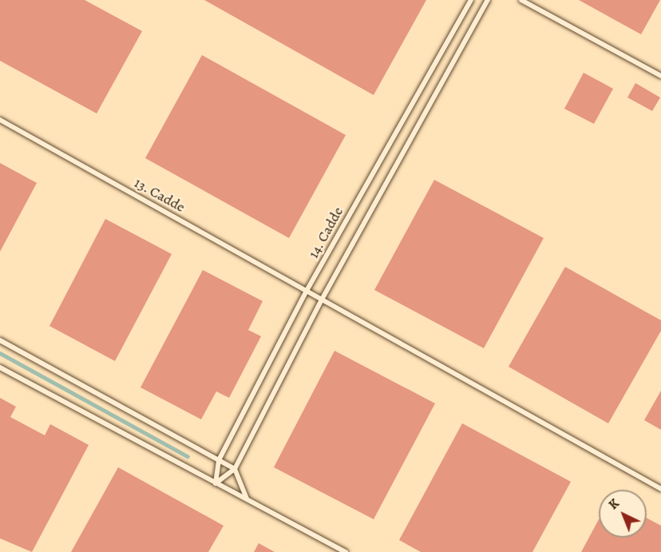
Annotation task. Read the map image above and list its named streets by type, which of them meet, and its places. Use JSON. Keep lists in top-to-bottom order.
{
  "streets": {
    "lane": ["13. Cadde", "14. Cadde"]
  },
  "crossings": [
    ["13. Cadde", "14. Cadde"]
  ],
  "north": "top left"
}
